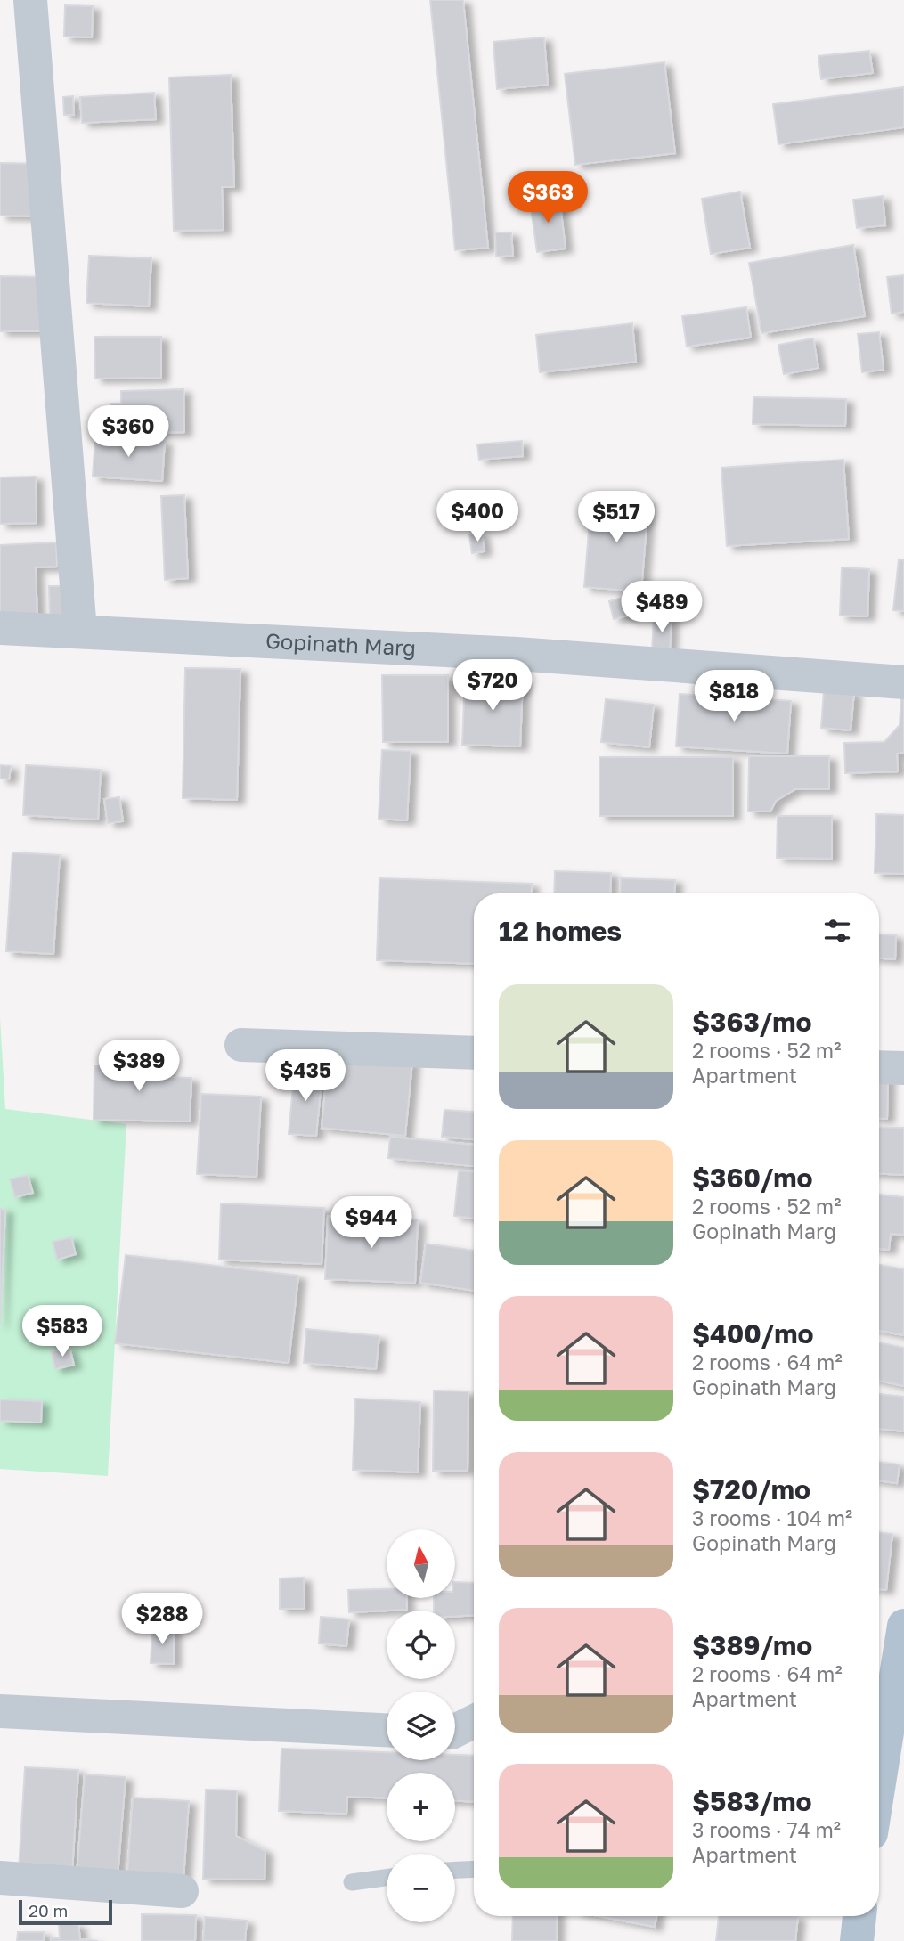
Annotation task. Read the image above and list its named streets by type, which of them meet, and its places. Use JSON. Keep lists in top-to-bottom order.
{
  "streets": {
    "street": ["Gopinath Marg"]
  },
  "scale_bar": "20 m",
  "north": "top",
  "page": {
    "price": [
      "$363",
      "$360",
      "$400",
      "$517",
      "$489",
      "$720",
      "$818",
      "$389",
      "$435",
      "$944",
      "$583",
      "$288"
    ],
    "heading": "12 homes",
    "list": [
      {
        "name": "$363/mo",
        "note": "2 rooms · 52 m² · Apartment"
      },
      {
        "name": "$360/mo",
        "note": "2 rooms · 52 m² · Gopinath Marg"
      },
      {
        "name": "$400/mo",
        "note": "2 rooms · 64 m² · Gopinath Marg"
      },
      {
        "name": "$720/mo",
        "note": "3 rooms · 104 m² · Gopinath Marg"
      },
      {
        "name": "$389/mo",
        "note": "2 rooms · 64 m² · Apartment"
      },
      {
        "name": "$583/mo",
        "note": "3 rooms · 74 m² · Apartment"
      }
    ],
    "map_buttons": ["+", "−"],
    "scale": "20 m"
  }
}
